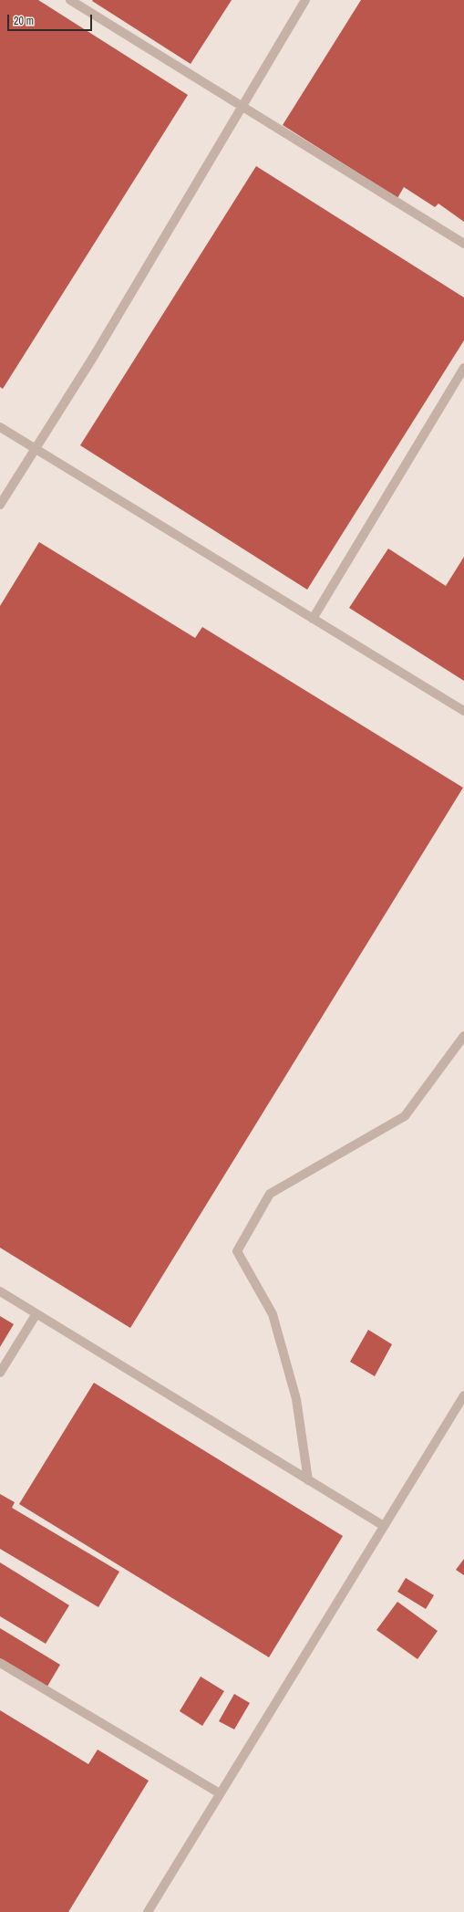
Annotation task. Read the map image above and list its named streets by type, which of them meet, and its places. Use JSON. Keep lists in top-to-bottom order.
{
  "scale_bar": "20 m"
}
